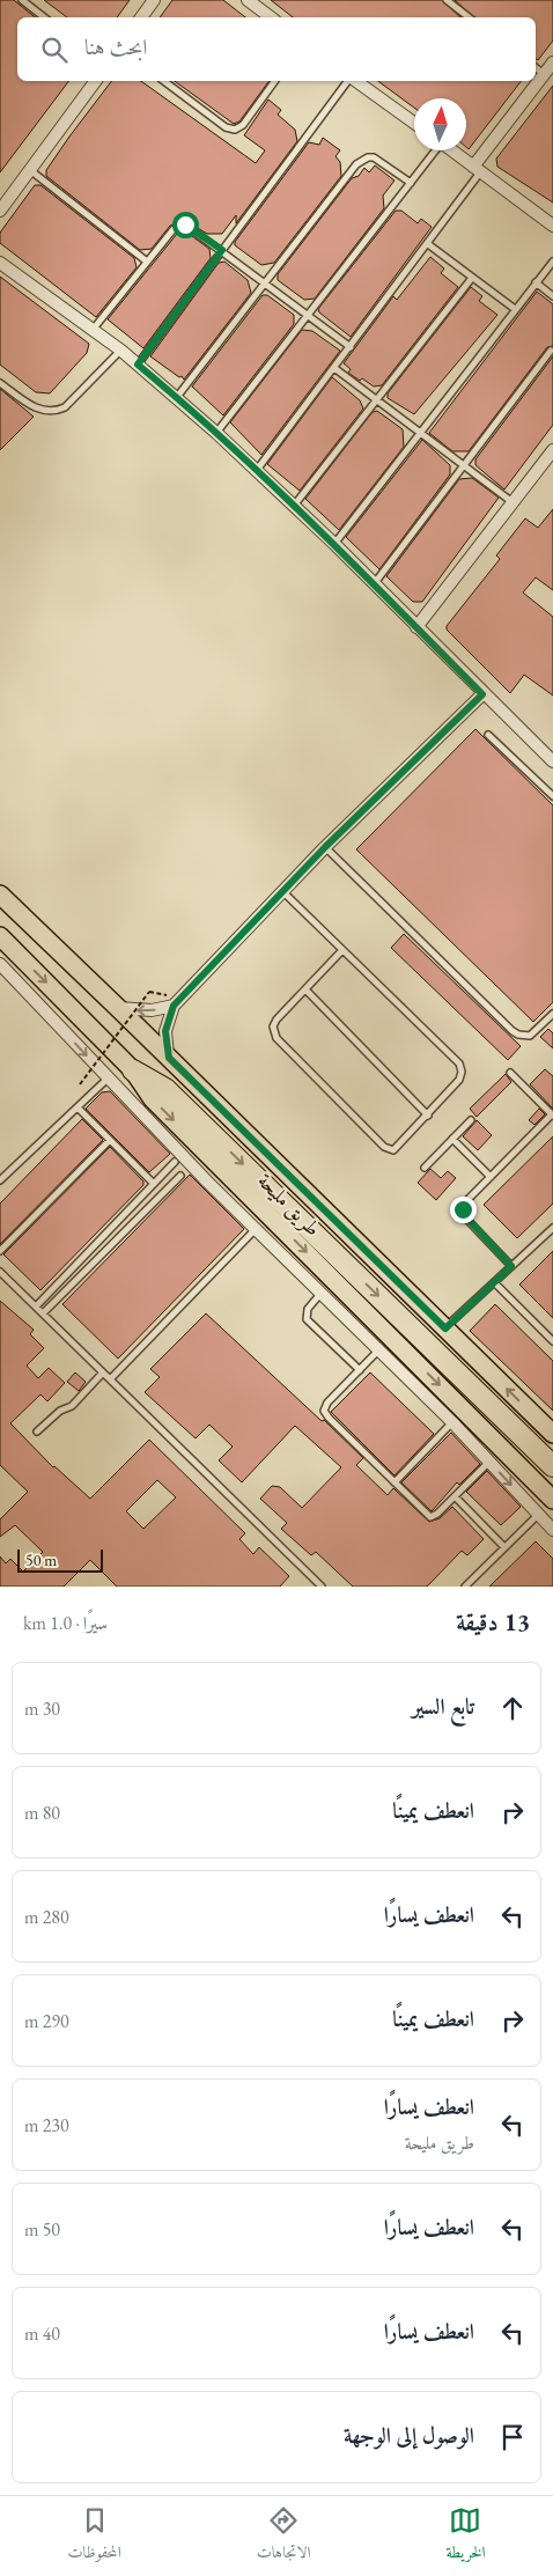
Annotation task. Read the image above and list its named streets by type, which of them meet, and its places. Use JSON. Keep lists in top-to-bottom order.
{
  "streets": {
    "main road": ["طريق مليحة"]
  },
  "scale_bar": "50 m",
  "north": "top",
  "page": {
    "search": "ابحث هنا",
    "scale": "50 m",
    "heading": ["13 دقيقة", "سيرًا · 1.0 km"],
    "list": [
      ["تابع السير", "30 m"],
      ["انعطف يمينًا", "80 m"],
      ["انعطف يسارًا", "280 m"],
      ["انعطف يمينًا", "290 m"],
      ["انعطف يسارًا", "طريق مليحة", "230 m"],
      ["انعطف يسارًا", "50 m"],
      ["انعطف يسارًا", "40 m"],
      "الوصول إلى الوجهة"
    ],
    "nav": ["الخريطة", "الاتجاهات", "المحفوظات"]
  }
}
